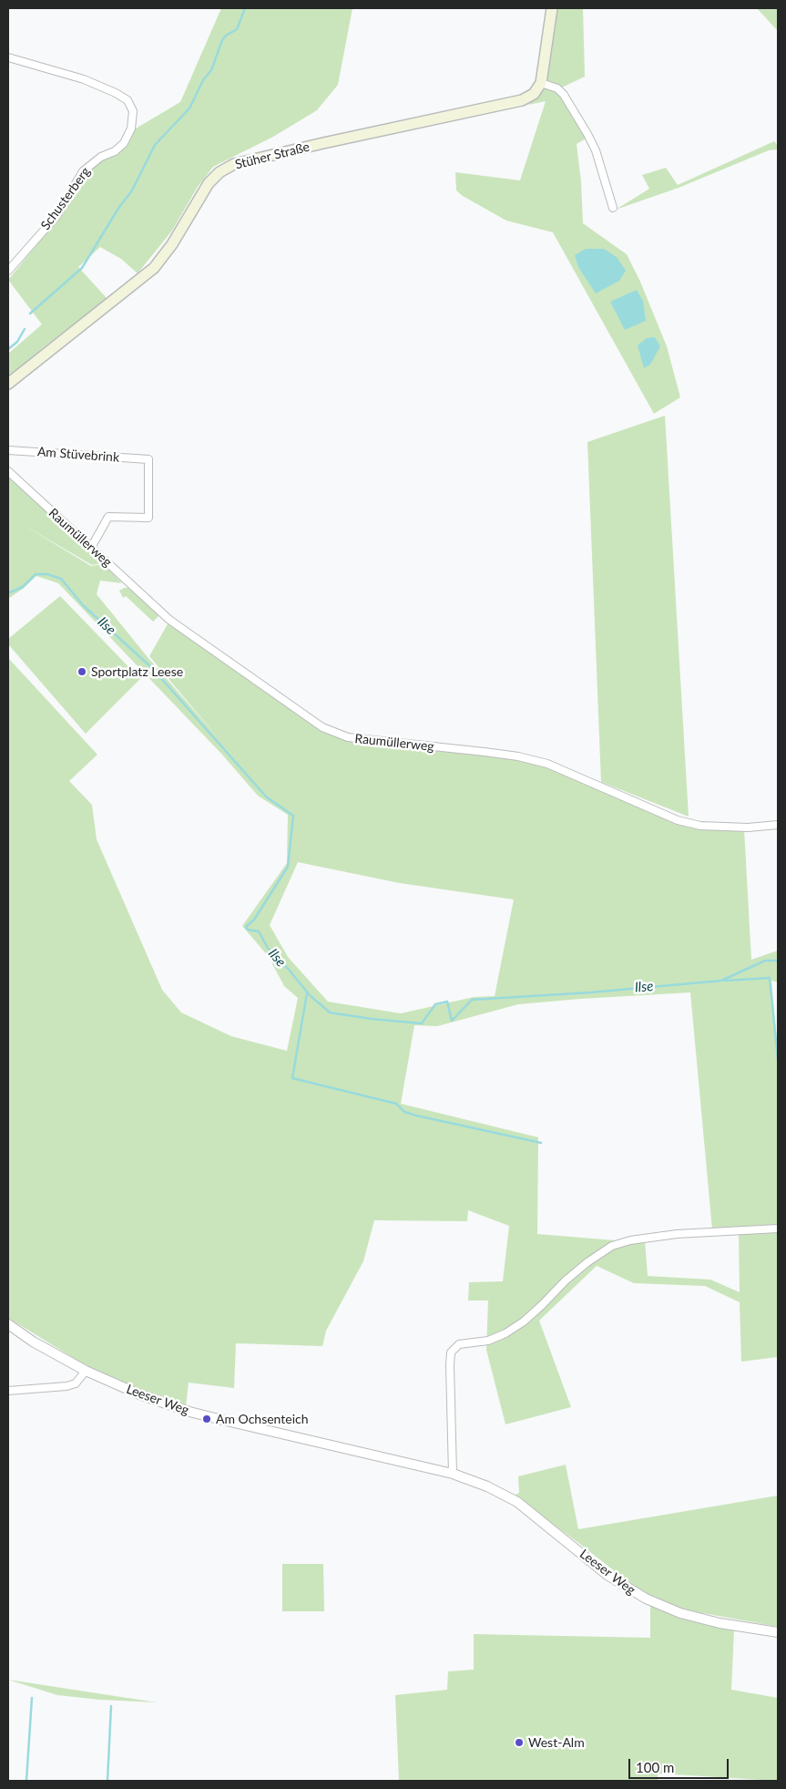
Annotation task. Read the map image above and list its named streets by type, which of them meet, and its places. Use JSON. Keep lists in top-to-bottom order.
{
  "streets": {
    "main road": ["Stüher Straße"],
    "street": [
      "Schusterberg",
      "Am Stüvebrink",
      "Raumüllerweg",
      "Leeser Weg"
    ]
  },
  "crossings": [
    ["Am Stüvebrink", "Raumüllerweg"]
  ],
  "water": ["Ilse"],
  "places": ["Sportplatz Leese", "Am Ochsenteich", "West-Alm"],
  "scale_bar": "100 m"
}
